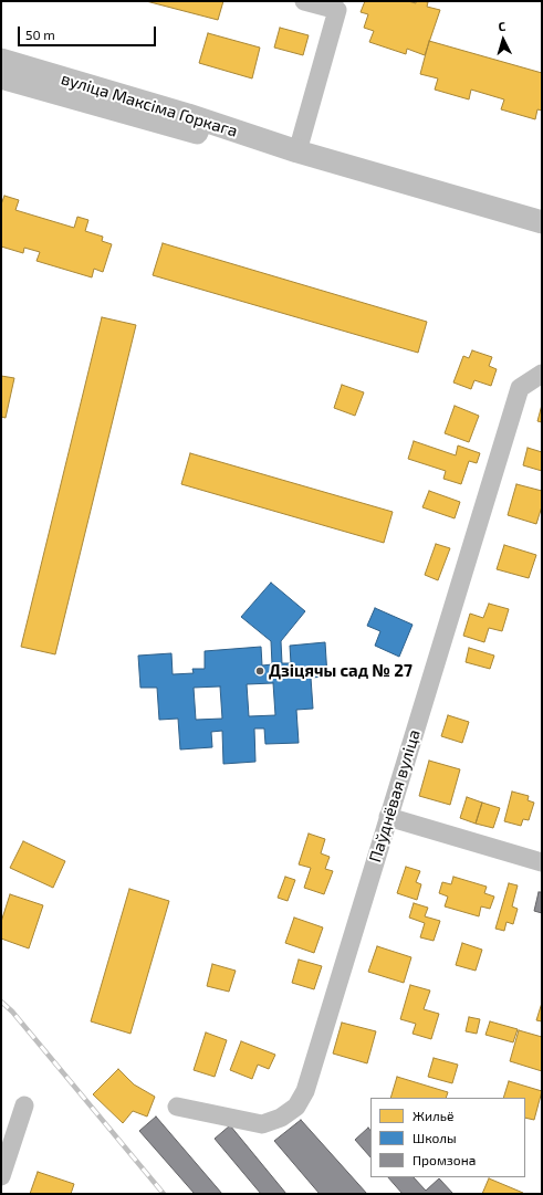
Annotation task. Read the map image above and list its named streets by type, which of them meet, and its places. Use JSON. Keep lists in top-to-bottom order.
{
  "streets": {
    "street": ["вуліца Максіма Горкага", "Паўднёвая вуліца"]
  },
  "places": ["Дзіцячы сад № 27"],
  "legend": ["Жильё", "Школы", "Промзона"],
  "scale_bar": "50 m",
  "north": "top"
}
